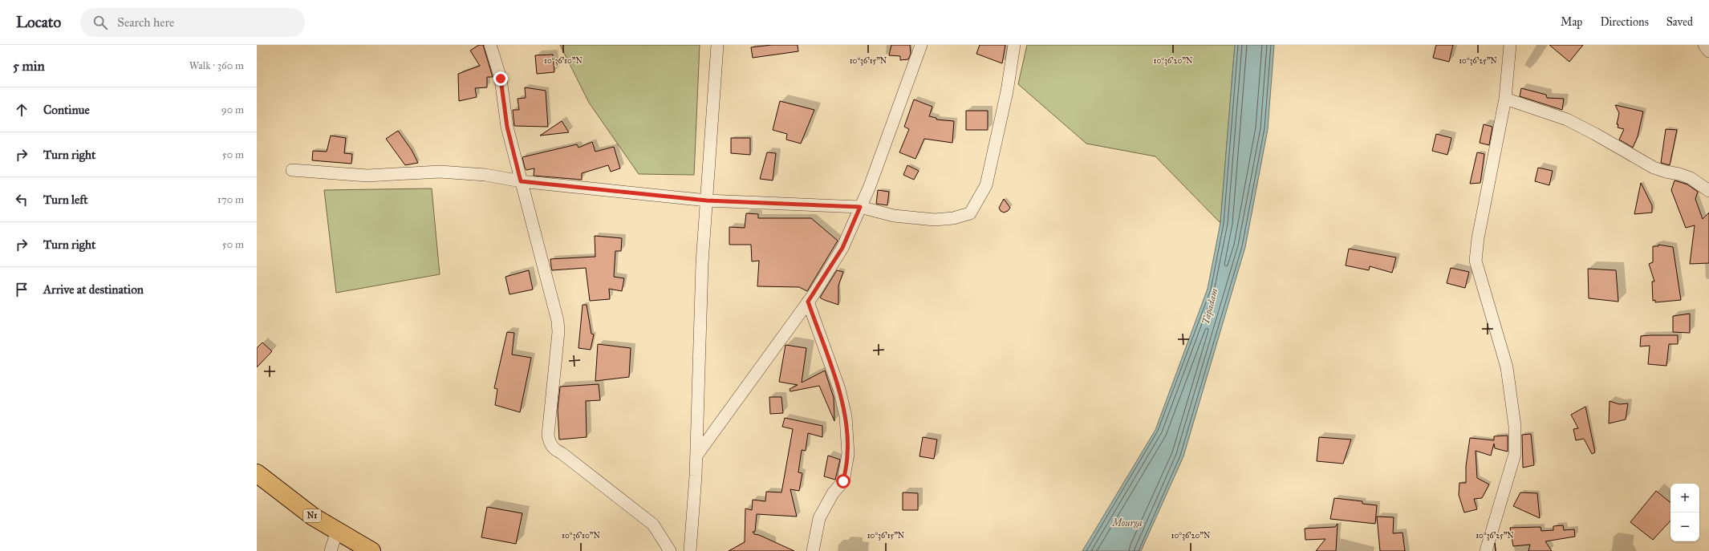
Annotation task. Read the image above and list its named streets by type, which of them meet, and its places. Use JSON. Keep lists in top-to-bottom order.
{
  "streets": {
    "highway": ["N1"]
  },
  "water": ["Tapadam", "Mourga"],
  "page": {
    "header": "Locato",
    "search": "Search here",
    "nav": ["Map", "Directions", "Saved"],
    "heading": ["5 min", "Walk · 360 m"],
    "list": [
      ["Continue", "90 m"],
      ["Turn right", "50 m"],
      ["Turn left", "170 m"],
      ["Turn right", "50 m"],
      "Arrive at destination"
    ],
    "map_buttons": ["+", "−"]
  },
  "coordinates": [
    "10°36'10\"N",
    "10°36'15\"N",
    "10°36'20\"N",
    "10°36'25\"N"
  ]
}
